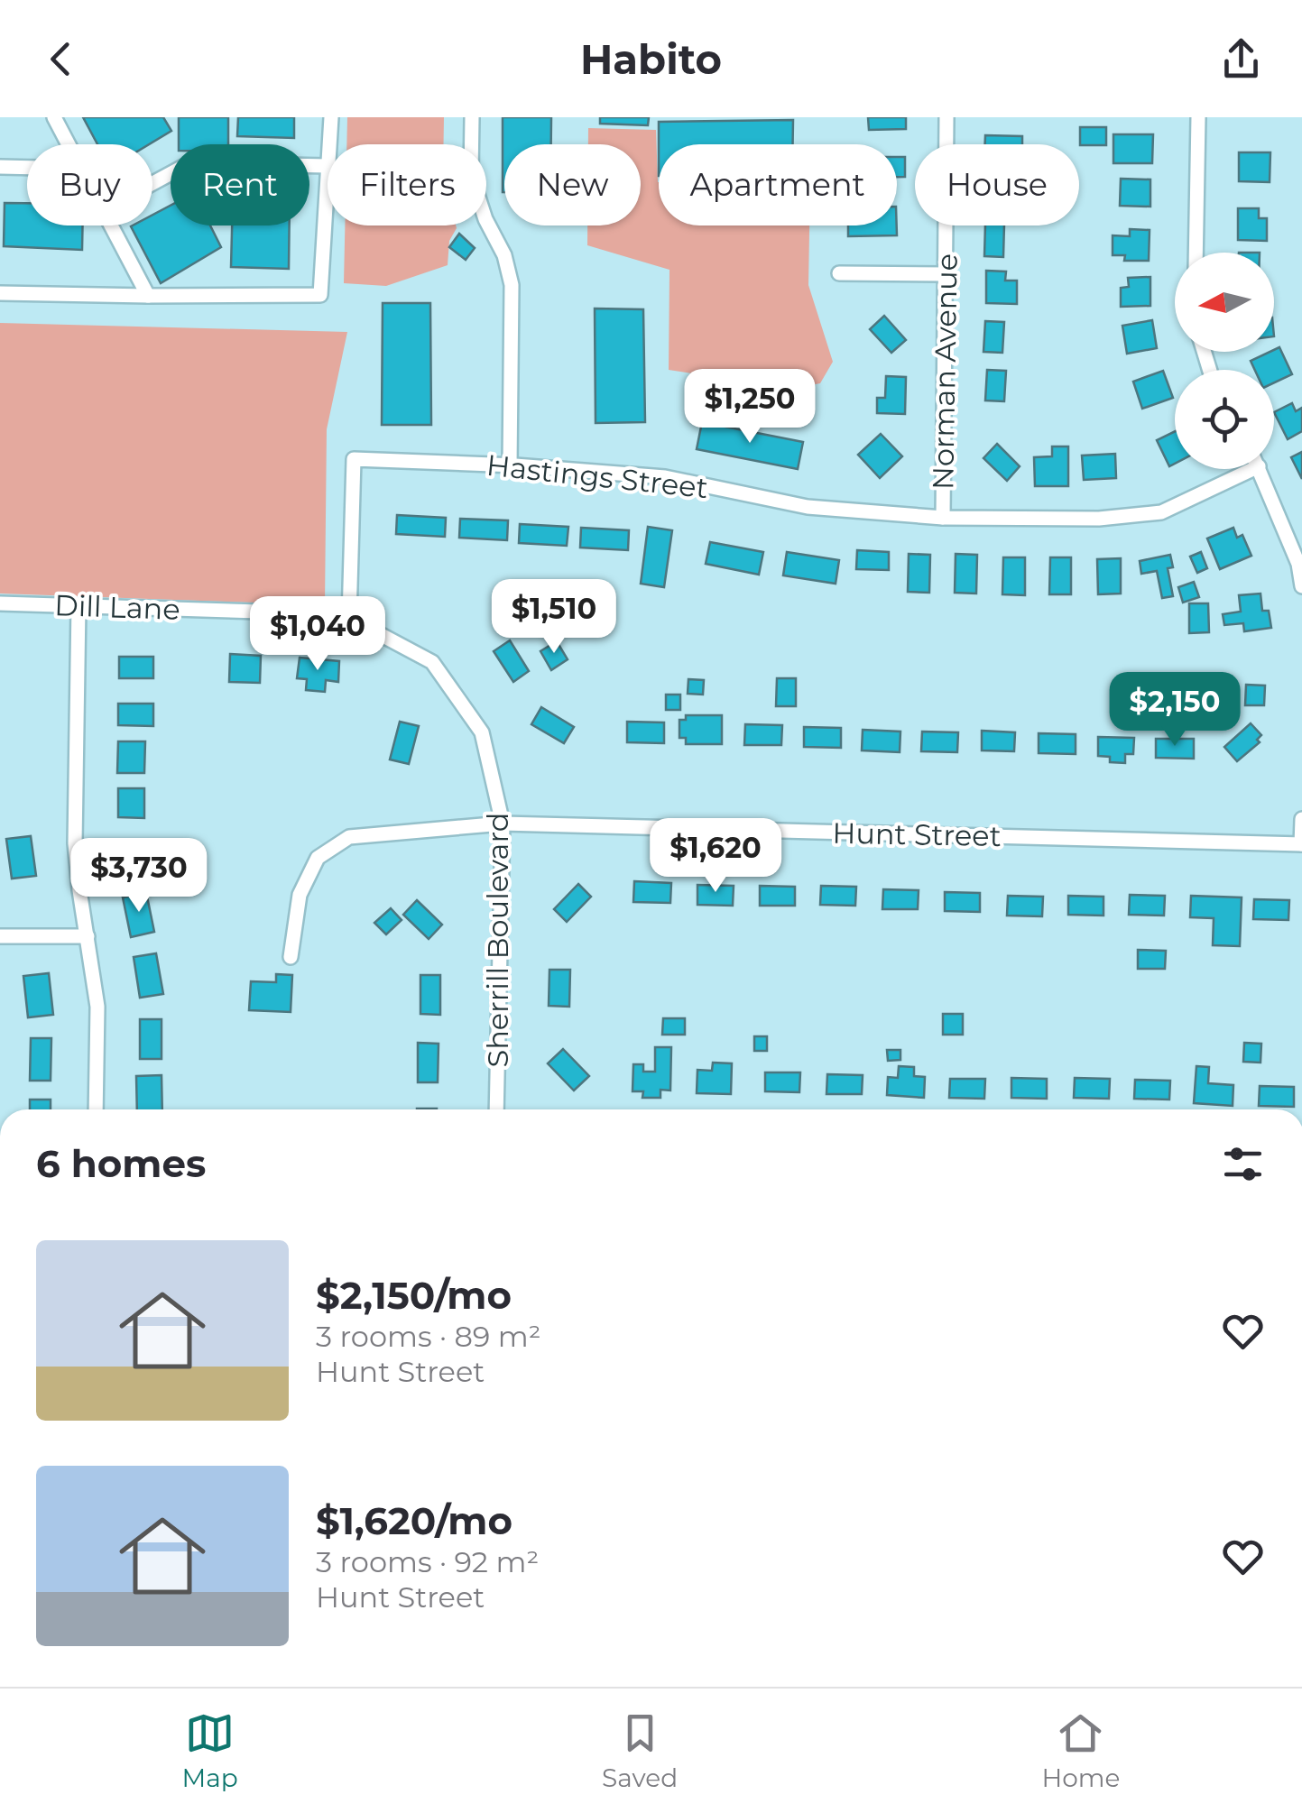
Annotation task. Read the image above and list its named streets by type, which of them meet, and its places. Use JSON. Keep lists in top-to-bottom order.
{
  "streets": {
    "street": [
      "Norman Avenue",
      "Hastings Street",
      "Dill Lane",
      "Hunt Street",
      "Sherrill Boulevard"
    ]
  },
  "crossings": [
    ["Norman Avenue", "Hastings Street"],
    ["Hastings Street", "Sherrill Boulevard"],
    ["Dill Lane", "Sherrill Boulevard"],
    ["Hunt Street", "Sherrill Boulevard"]
  ],
  "north": "left",
  "page": {
    "header": "Habito",
    "chip": [
      "Buy",
      "Rent",
      "Filters",
      "New",
      "Apartment",
      "House"
    ],
    "price": [
      "$1,250",
      "$1,510",
      "$1,040",
      "$2,150",
      "$1,620",
      "$3,730"
    ],
    "heading": "6 homes",
    "list": [
      {
        "name": "$2,150/mo",
        "note": "3 rooms · 89 m² · Hunt Street"
      },
      {
        "name": "$1,620/mo",
        "note": "3 rooms · 92 m² · Hunt Street"
      }
    ],
    "tabs": ["Map", "Saved", "Home"]
  }
}
